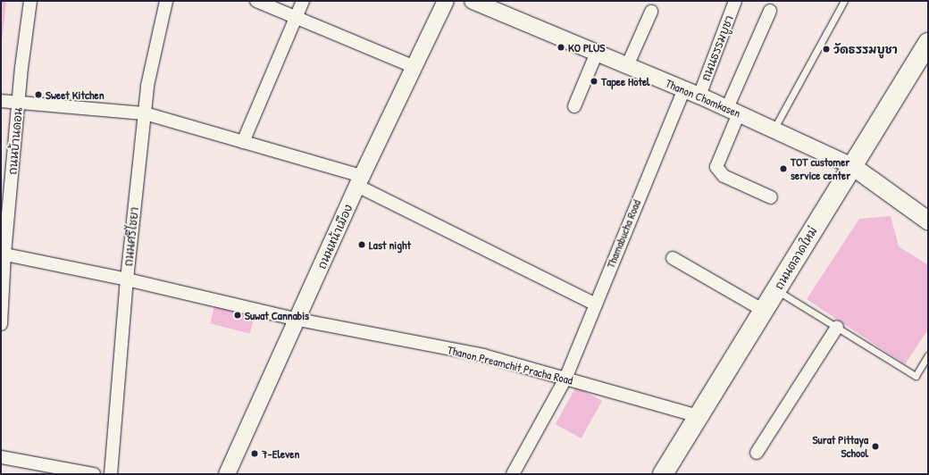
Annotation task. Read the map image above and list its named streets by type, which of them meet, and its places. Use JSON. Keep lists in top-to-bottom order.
{
  "streets": {
    "main road": ["ถนนตลาดใหม่"],
    "street": [
      "ถนนธรรมบูชา",
      "Thanon Chomkasen",
      "ถนนบ้านดอน",
      "Thamabucha Road",
      "ถนนศรีไชยา",
      "ถนนหน้าเมือง",
      "Thanon Preamchit Pracha Road"
    ]
  },
  "crossings": [
    ["ถนนธรรมบูชา", "Thanon Chomkasen"],
    ["Thanon Chomkasen", "Thamabucha Road"],
    ["Thanon Chomkasen", "ถนนตลาดใหม่"],
    ["ถนนบ้านดอน", "Thanon Preamchit Pracha Road"],
    ["Thamabucha Road", "Thanon Preamchit Pracha Road"],
    ["ถนนศรีไชยา", "Thanon Preamchit Pracha Road"],
    ["ถนนหน้าเมือง", "Thanon Preamchit Pracha Road"],
    ["ถนนตลาดใหม่", "Thanon Preamchit Pracha Road"]
  ],
  "places": [
    "KO PLUS",
    "วัดธรรมบูชา",
    "Tapee Hotel",
    "Sweet Kitchen",
    "TOT customer service center",
    "Last night",
    "Suwat Cannabis",
    "Surat Pittaya School",
    "7-Eleven"
  ]
}
